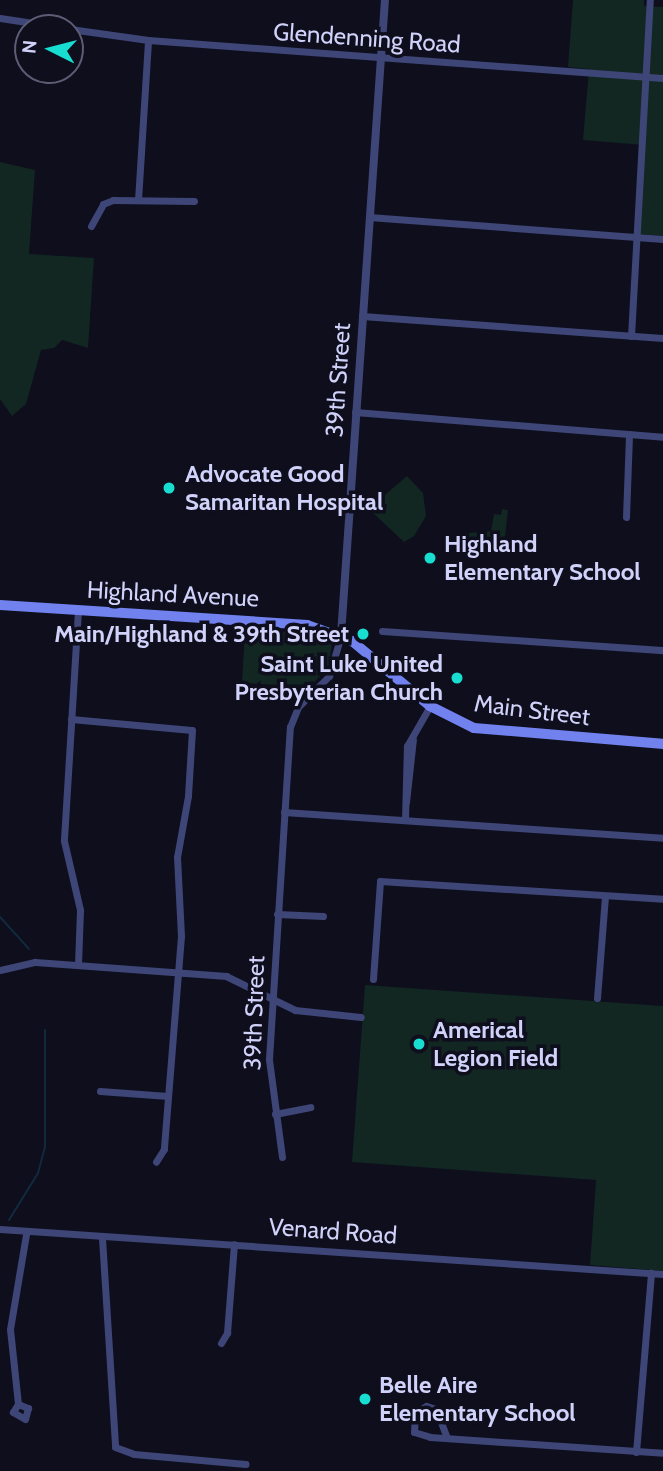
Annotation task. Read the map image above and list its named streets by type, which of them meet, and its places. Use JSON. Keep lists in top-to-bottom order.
{
  "streets": {
    "main road": ["Highland Avenue", "Main Street"],
    "street": ["Glendenning Road", "39th Street", "Venard Road"]
  },
  "crossings": [
    ["Glendenning Road", "39th Street"],
    ["39th Street", "Highland Avenue"],
    ["39th Street", "Main Street"],
    ["Highland Avenue", "Main Street"]
  ],
  "places": [
    "Advocate Good Samaritan Hospital",
    "Highland Elementary School",
    "Main/Highland & 39th Street",
    "Saint Luke United Presbyterian Church",
    "Americal Legion Field",
    "Belle Aire Elementary School"
  ],
  "north": "left"
}
